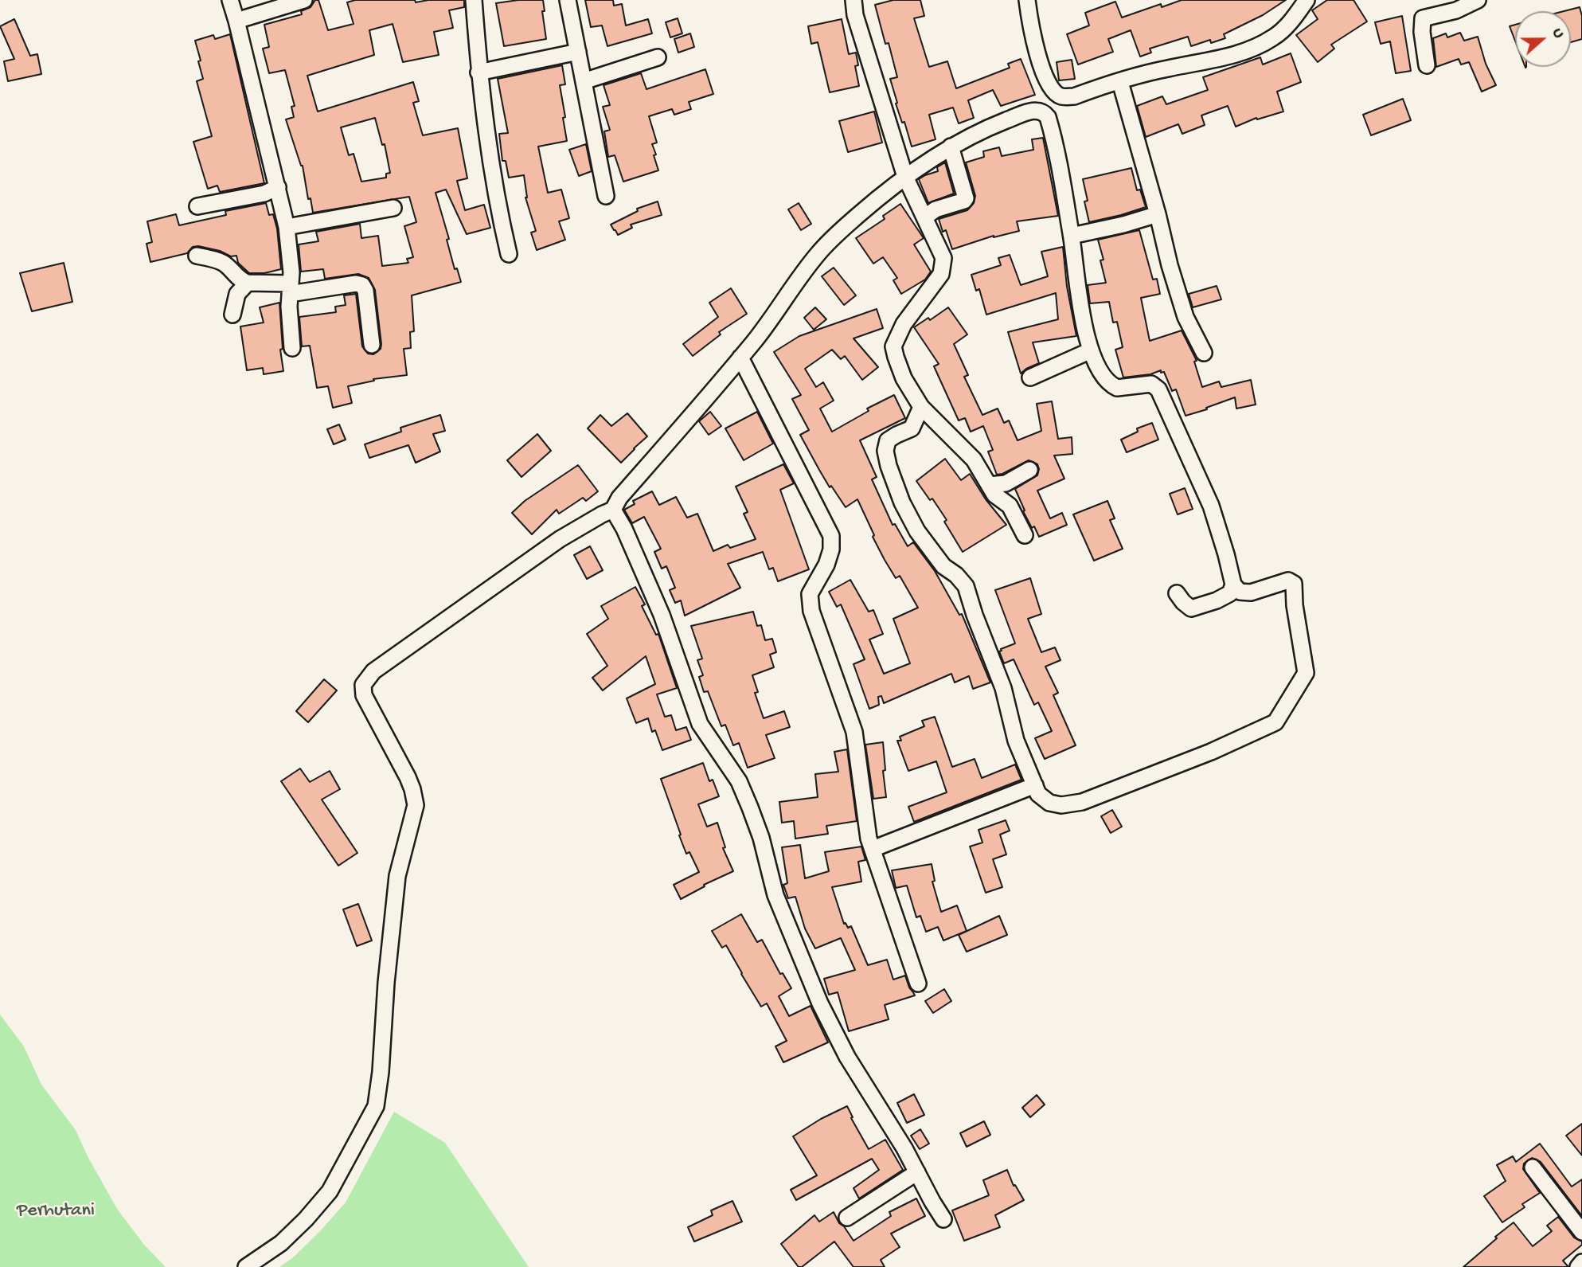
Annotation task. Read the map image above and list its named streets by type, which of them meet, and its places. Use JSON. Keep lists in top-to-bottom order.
{
  "parks": ["Perhutani"],
  "north": "right"
}
